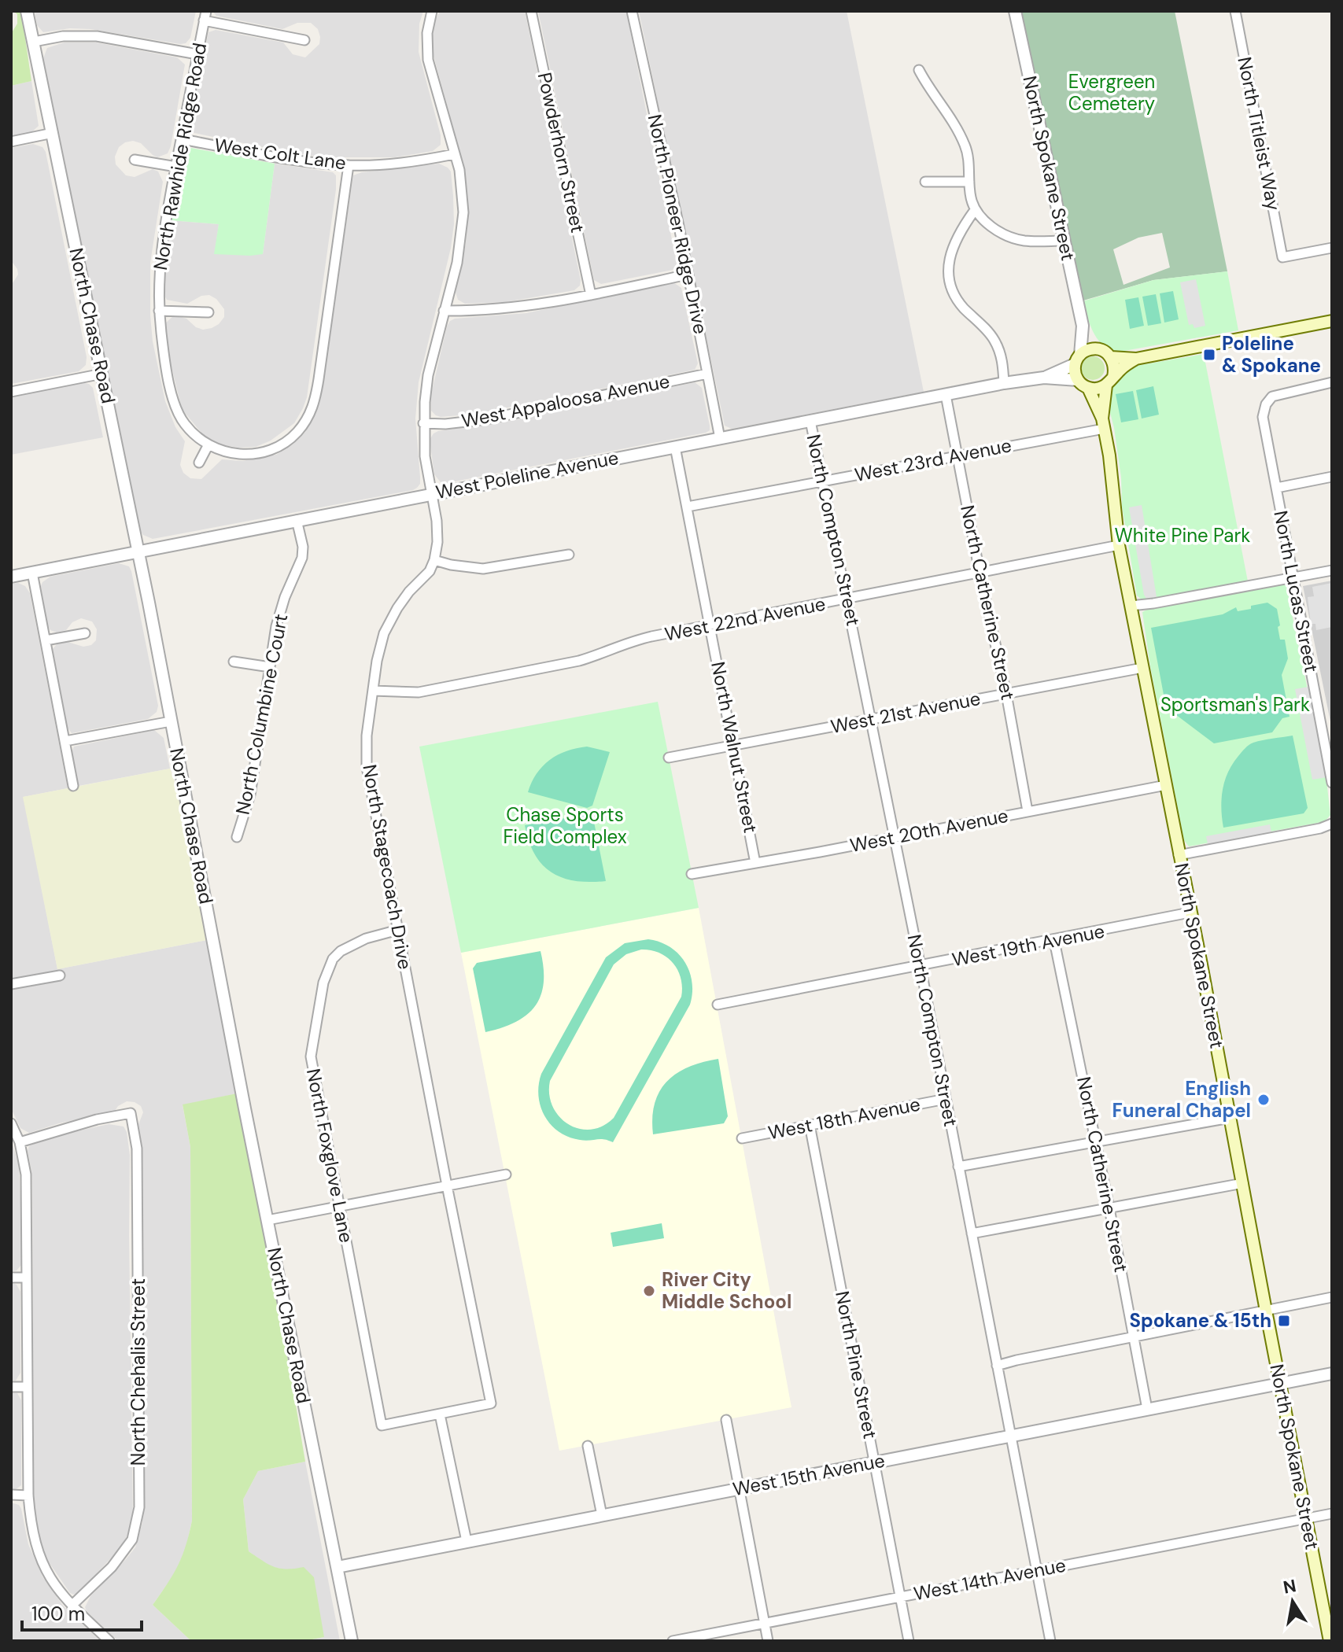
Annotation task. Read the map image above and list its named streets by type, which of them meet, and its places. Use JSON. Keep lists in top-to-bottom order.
{
  "streets": {
    "main road": ["North Spokane Street"],
    "street": [
      "North Titleist Way",
      "Powderhorn Street",
      "West Colt Lane",
      "North Rawhide Ridge Road",
      "North Pioneer Ridge Drive",
      "North Chase Road",
      "West Appaloosa Avenue",
      "West 23rd Avenue",
      "West Poleline Avenue",
      "North Compton Street",
      "North Lucas Street",
      "North Catherine Street",
      "West 22nd Avenue",
      "West 21st Avenue",
      "North Columbine Court",
      "North Walnut Street",
      "West 20th Avenue",
      "North Stagecoach Drive",
      "West 19th Avenue",
      "West 18th Avenue",
      "North Foxglove Lane",
      "North Pine Street",
      "North Chehalis Street",
      "West 15th Avenue",
      "West 14th Avenue"
    ]
  },
  "crossings": [
    ["West Colt Lane", "North Rawhide Ridge Road"],
    ["North Spokane Street", "West 23rd Avenue"],
    ["North Spokane Street", "West Poleline Avenue"],
    ["North Spokane Street", "West 22nd Avenue"],
    ["North Spokane Street", "West 21st Avenue"],
    ["North Spokane Street", "West 20th Avenue"],
    ["North Spokane Street", "West 19th Avenue"],
    ["North Spokane Street", "West 15th Avenue"],
    ["North Spokane Street", "West 14th Avenue"],
    ["North Pioneer Ridge Drive", "West Appaloosa Avenue"],
    ["North Pioneer Ridge Drive", "West Poleline Avenue"],
    ["North Chase Road", "West Poleline Avenue"],
    ["North Chase Road", "West 15th Avenue"],
    ["West 23rd Avenue", "North Compton Street"],
    ["West 23rd Avenue", "North Catherine Street"],
    ["West 23rd Avenue", "North Walnut Street"],
    ["West Poleline Avenue", "North Compton Street"],
    ["West Poleline Avenue", "North Catherine Street"],
    ["West Poleline Avenue", "North Columbine Court"],
    ["West Poleline Avenue", "North Walnut Street"],
    ["North Compton Street", "West 22nd Avenue"],
    ["North Compton Street", "West 21st Avenue"],
    ["North Compton Street", "West 20th Avenue"],
    ["North Compton Street", "West 19th Avenue"],
    ["North Compton Street", "West 18th Avenue"],
    ["North Compton Street", "West 15th Avenue"],
    ["North Compton Street", "West 14th Avenue"],
    ["North Catherine Street", "West 22nd Avenue"],
    ["North Catherine Street", "West 21st Avenue"],
    ["North Catherine Street", "West 20th Avenue"],
    ["North Catherine Street", "West 19th Avenue"],
    ["North Catherine Street", "West 15th Avenue"],
    ["West 22nd Avenue", "North Walnut Street"],
    ["West 22nd Avenue", "North Stagecoach Drive"],
    ["West 21st Avenue", "North Walnut Street"],
    ["North Walnut Street", "West 20th Avenue"],
    ["North Stagecoach Drive", "North Foxglove Lane"],
    ["West 18th Avenue", "North Pine Street"],
    ["North Pine Street", "West 15th Avenue"],
    ["North Pine Street", "West 14th Avenue"]
  ],
  "parks": [
    "Evergreen Cemetery",
    "White Pine Park",
    "Sportsman's Park",
    "Chase Sports Field Complex"
  ],
  "places": {
    "transit": ["Poleline & Spokane", "Spokane & 15th"],
    "other": ["English Funeral Chapel", "River City Middle School"]
  },
  "scale_bar": "100 m",
  "north": "top"
}
